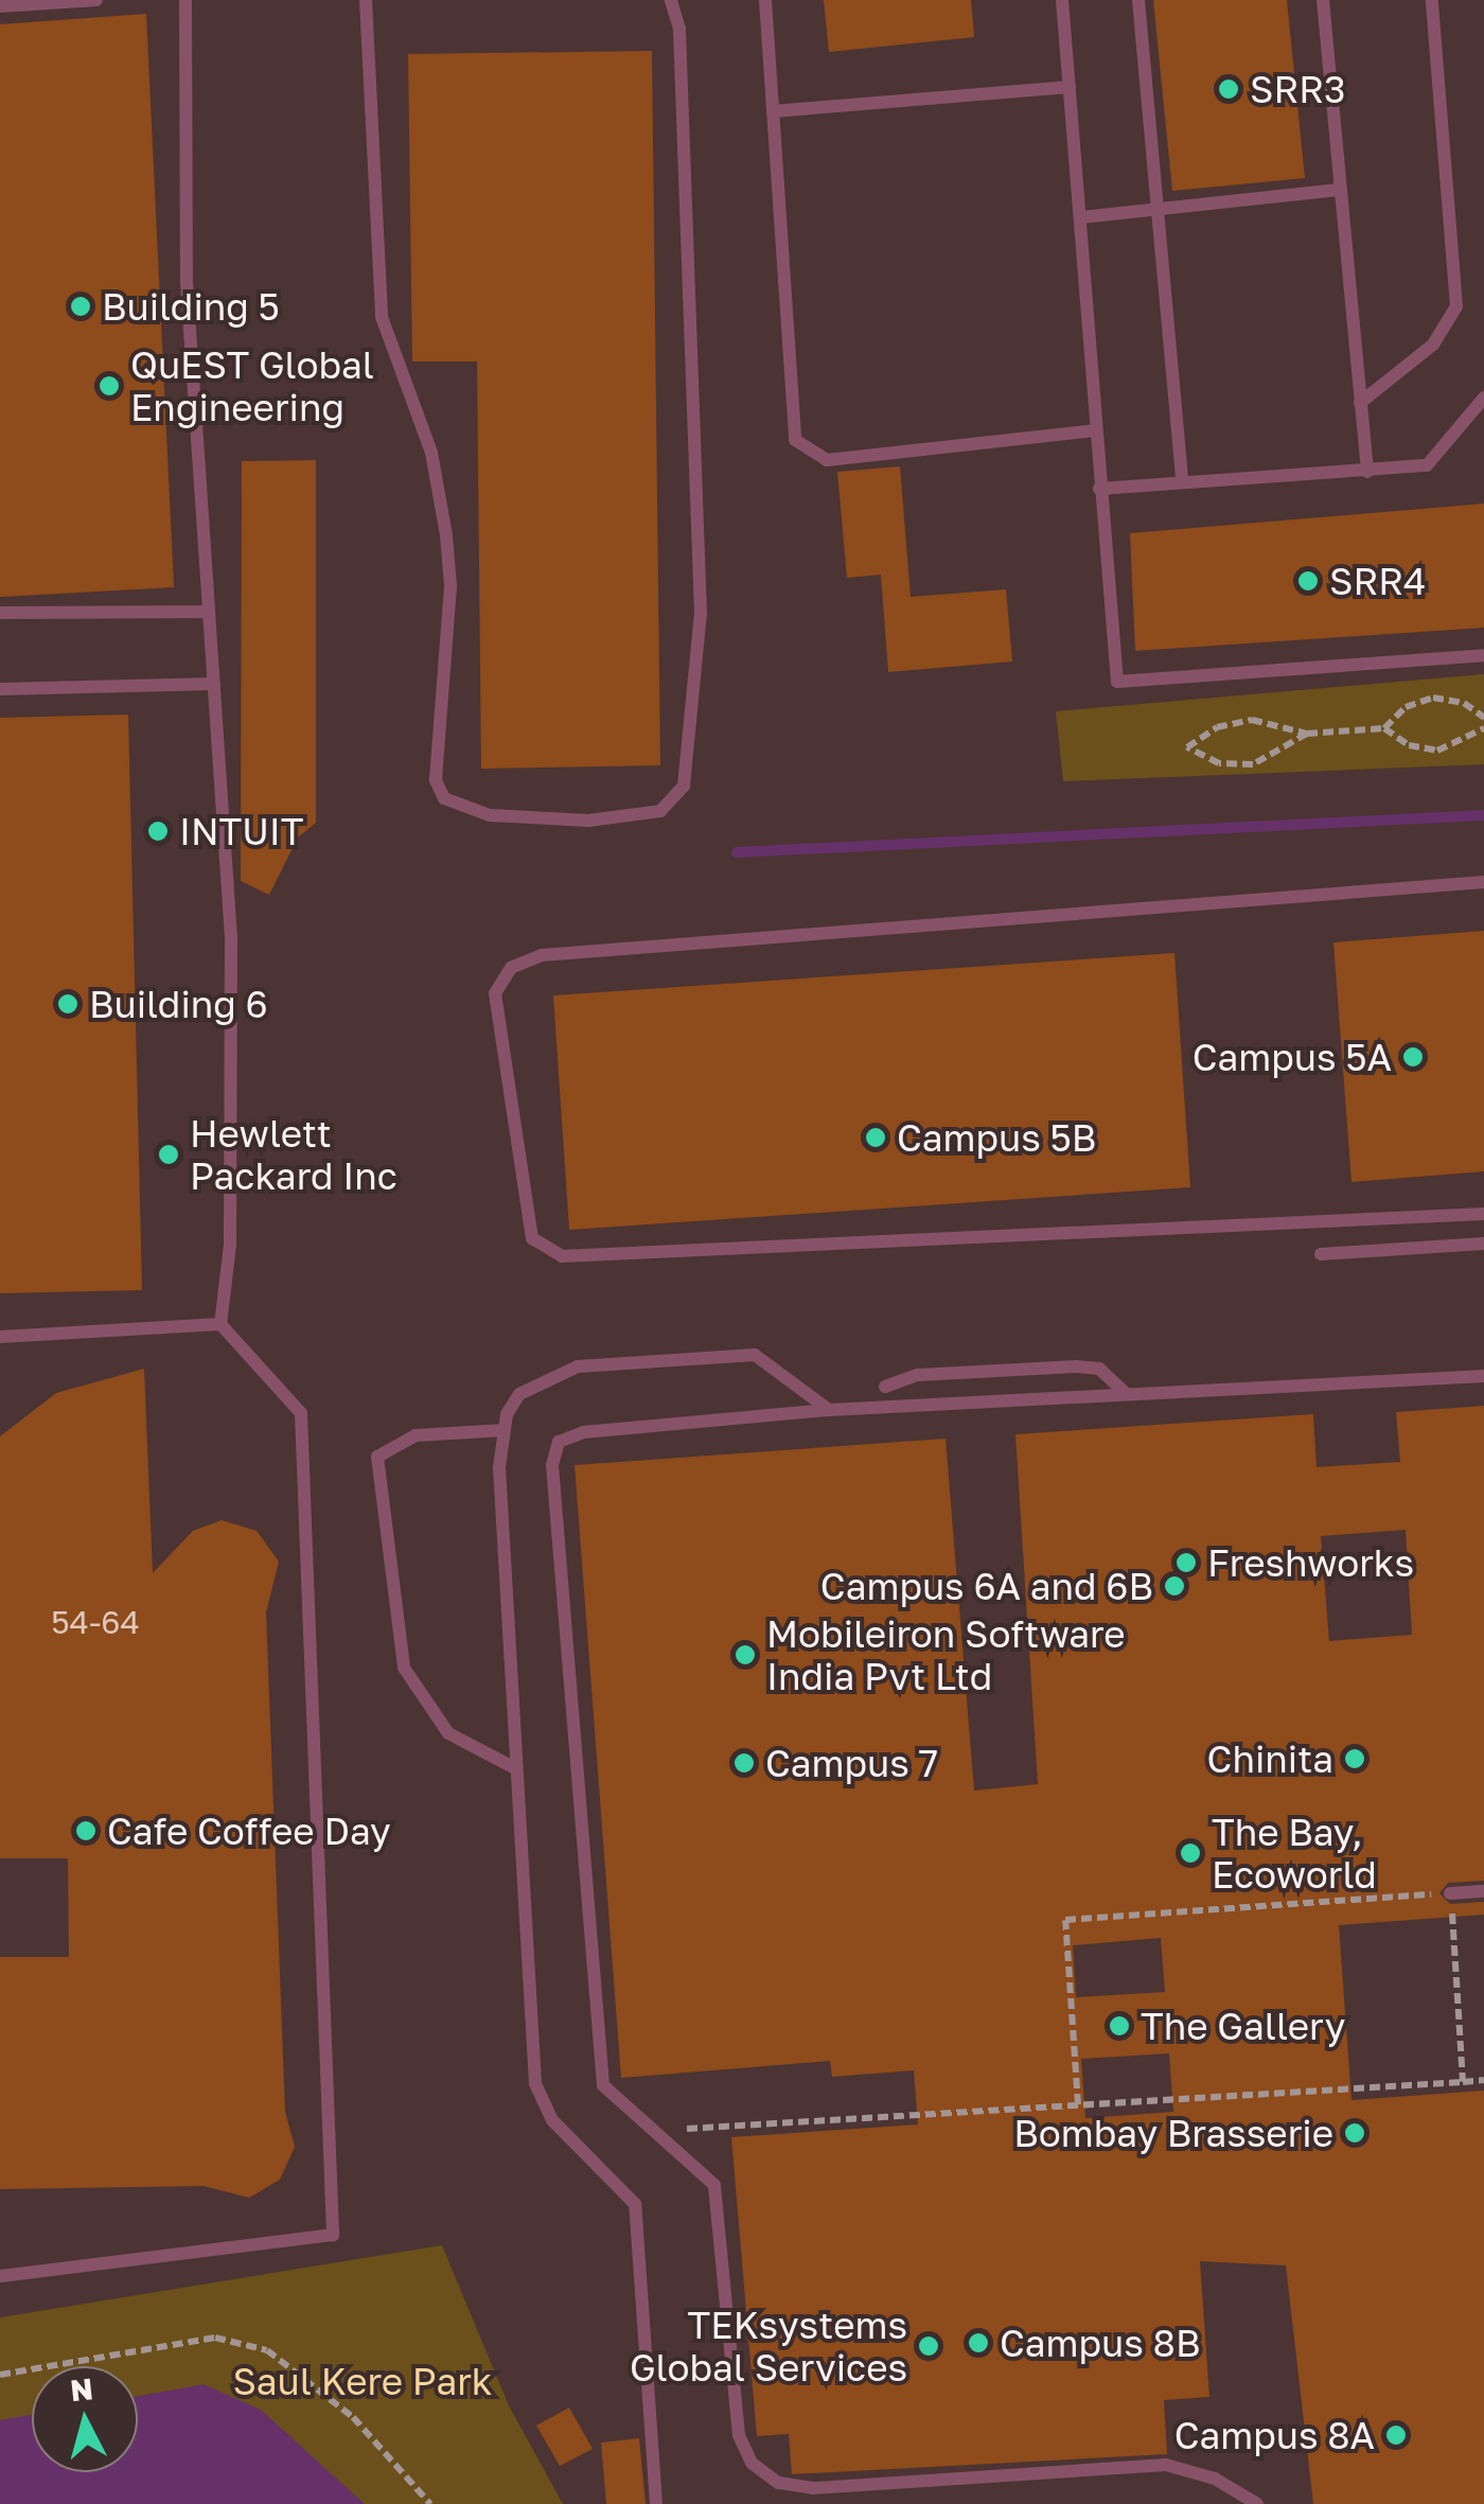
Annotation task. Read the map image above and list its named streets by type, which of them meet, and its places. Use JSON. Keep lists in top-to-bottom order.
{
  "parks": ["Saul Kere Park"],
  "places": [
    "SRR3",
    "Building 5",
    "QuEST Global Engineering",
    "SRR4",
    "INTUIT",
    "Building 6",
    "Campus 5A",
    "Campus 5B",
    "Hewlett Packard Inc",
    "Freshworks",
    "Campus 6A and 6B",
    "Mobileiron Software India Pvt Ltd",
    "Chinita",
    "Campus 7",
    "Cafe Coffee Day",
    "The Bay, Ecoworld",
    "The Gallery",
    "Bombay Brasserie",
    "Campus 8B",
    "TEKsystems Global Services",
    "Campus 8A"
  ],
  "house_numbers": ["54-64"],
  "north": "top"
}
